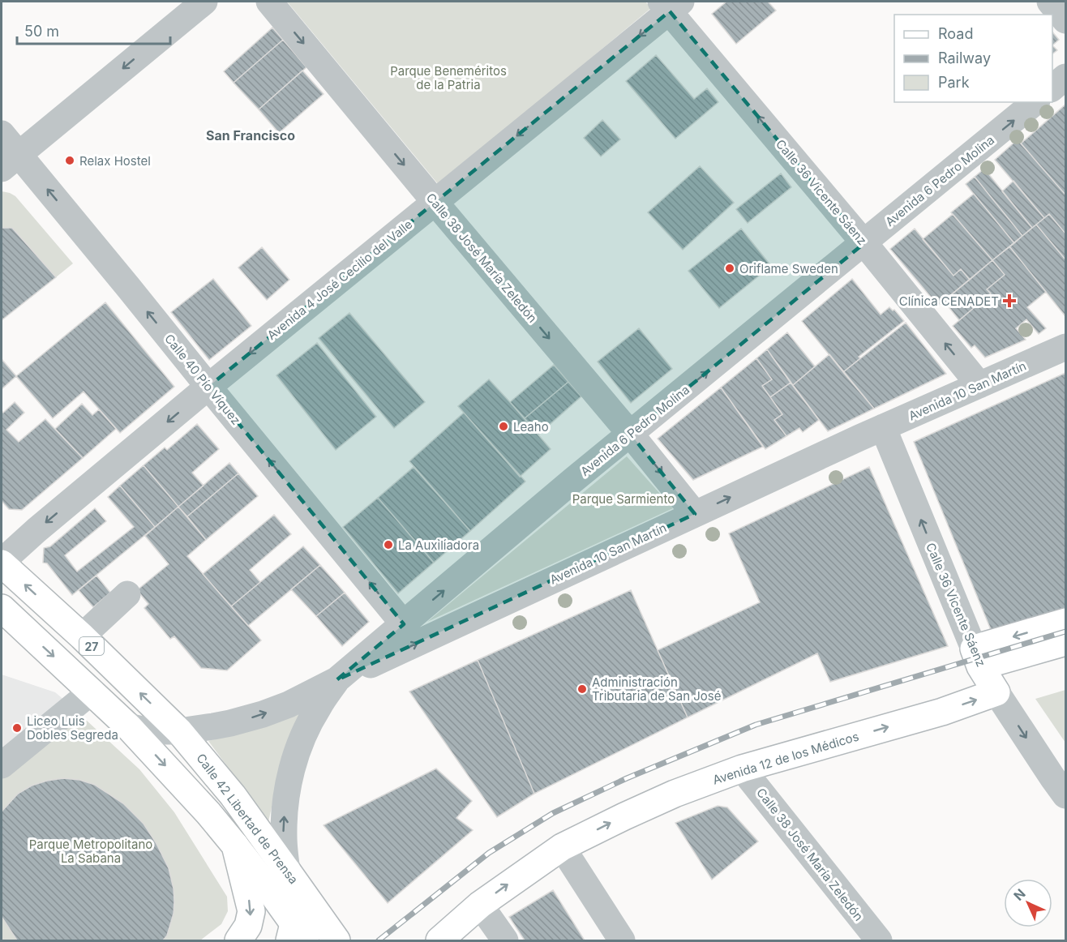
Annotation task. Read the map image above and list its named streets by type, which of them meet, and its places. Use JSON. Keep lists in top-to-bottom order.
{
  "streets": {
    "main road": [
      "Calle 36 Vicente Sáenz",
      "27",
      "Avenida 12 de los Médicos",
      "Calle 42 Libertad de Prensa"
    ],
    "street": [
      "Avenida 6 Pedro Molina",
      "Calle 38 José María Zeledón",
      "Avenida 4 José Cecilio del Valle",
      "Calle 40 Pío Víquez",
      "Avenida 10 San Martín"
    ]
  },
  "crossings": [
    ["Avenida 6 Pedro Molina", "Calle 36 Vicente Sáenz"],
    ["Avenida 6 Pedro Molina", "Calle 38 José María Zeledón"],
    ["Avenida 6 Pedro Molina", "Calle 40 Pío Víquez"],
    ["Avenida 6 Pedro Molina", "Avenida 10 San Martín"],
    ["Avenida 6 Pedro Molina", "Calle 42 Libertad de Prensa"],
    ["Calle 36 Vicente Sáenz", "Avenida 4 José Cecilio del Valle"],
    ["Calle 36 Vicente Sáenz", "Avenida 10 San Martín"],
    ["Calle 36 Vicente Sáenz", "Avenida 12 de los Médicos"],
    ["Calle 38 José María Zeledón", "Avenida 4 José Cecilio del Valle"],
    ["Calle 38 José María Zeledón", "Avenida 10 San Martín"],
    ["Calle 38 José María Zeledón", "Avenida 12 de los Médicos"],
    ["Avenida 4 José Cecilio del Valle", "Calle 40 Pío Víquez"],
    ["Avenida 4 José Cecilio del Valle", "Calle 42 Libertad de Prensa"],
    ["Avenida 10 San Martín", "27"],
    ["Avenida 10 San Martín", "Calle 42 Libertad de Prensa"],
    ["27", "Calle 42 Libertad de Prensa"]
  ],
  "one_way": [
    "Avenida 6 Pedro Molina",
    "Calle 38 José María Zeledón",
    "Avenida 4 José Cecilio del Valle",
    "Calle 40 Pío Víquez",
    "Avenida 10 San Martín",
    "Avenida 12 de los Médicos"
  ],
  "districts": ["San Francisco"],
  "parks": ["Parque Beneméritos de la Patria", "Parque Sarmiento", "Parque Metropolitano La Sabana"],
  "places": {
    "other": [
      "Relax Hostel",
      "Oriflame Sweden",
      "Leaho",
      "La Auxiliadora",
      "Administración Tributaria de San José",
      "Liceo Luis Dobles Segreda"
    ],
    "health": ["Clínica CENADET"]
  },
  "legend": ["Road", "Railway", "Park"],
  "scale_bar": "50 m",
  "north": "top left"
}
